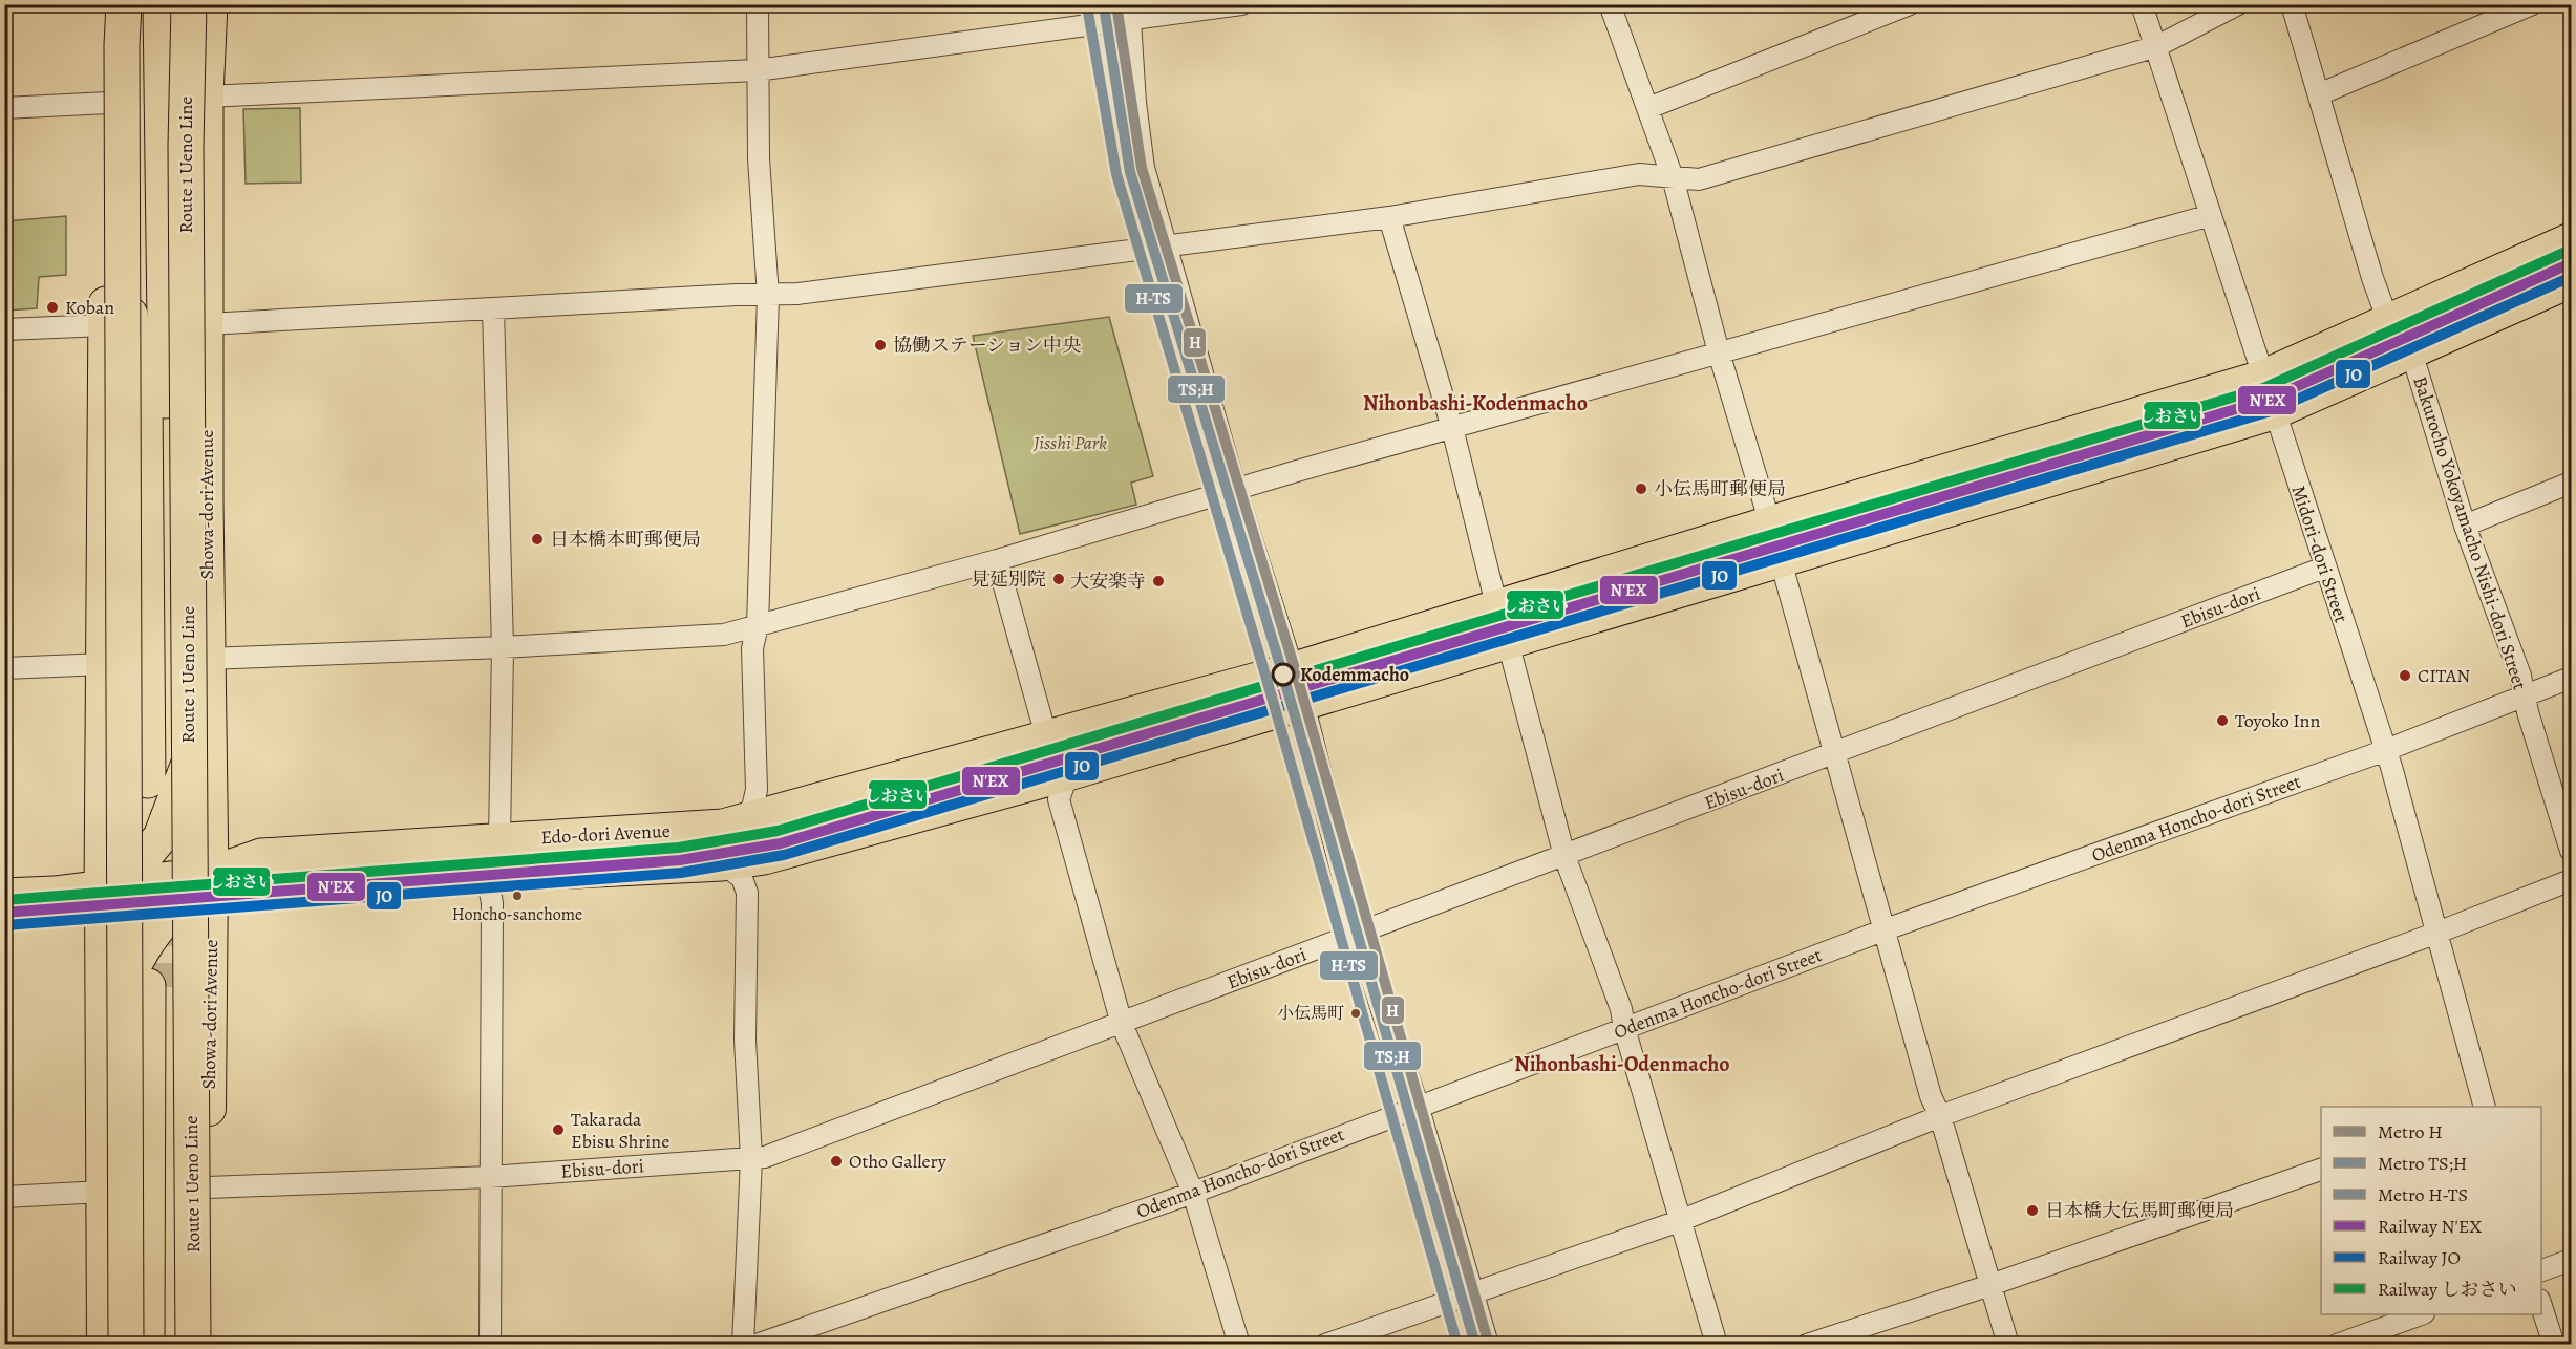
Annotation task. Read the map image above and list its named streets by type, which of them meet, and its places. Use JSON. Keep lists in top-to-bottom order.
{
  "streets": {
    "highway": ["Route 1 Ueno Line", "Showa-dori Avenue", "Edo-dori Avenue"],
    "street": [
      "Bakurocho Yokoyamacho Nishi-dori Street",
      "Midori-dori Street",
      "Ebisu-dori",
      "Odenma Honcho-dori Street"
    ]
  },
  "crossings": [
    ["Showa-dori Avenue", "Ebisu-dori"],
    ["Showa-dori Avenue", "Edo-dori Avenue"],
    ["Bakurocho Yokoyamacho Nishi-dori Street", "Odenma Honcho-dori Street"],
    ["Bakurocho Yokoyamacho Nishi-dori Street", "Edo-dori Avenue"],
    ["Midori-dori Street", "Ebisu-dori"],
    ["Midori-dori Street", "Odenma Honcho-dori Street"],
    ["Midori-dori Street", "Edo-dori Avenue"]
  ],
  "districts": ["Nihonbashi-Kodenmacho", "Nihonbashi-Odenmacho"],
  "parks": ["Jisshi Park"],
  "places": [
    "Koban",
    "協働ステーション中央",
    "小伝馬町郵便局",
    "日本橋本町郵便局",
    "見延別院",
    "大安楽寺",
    "Kodemmacho",
    "CITAN",
    "Toyoko Inn",
    "Honcho-sanchome",
    "小伝馬町",
    "Takarada Ebisu Shrine",
    "Otho Gallery",
    "日本橋大伝馬町郵便局"
  ],
  "lines": [
    "metro line H",
    "metro line TS;H",
    "metro line H-TS",
    "rail line しおさい",
    "rail line N'EX",
    "rail line JO"
  ],
  "legend": [
    "Metro H",
    "Metro TS;H",
    "Metro H-TS",
    "Railway N'EX",
    "Railway JO",
    "Railway しおさい"
  ]
}
